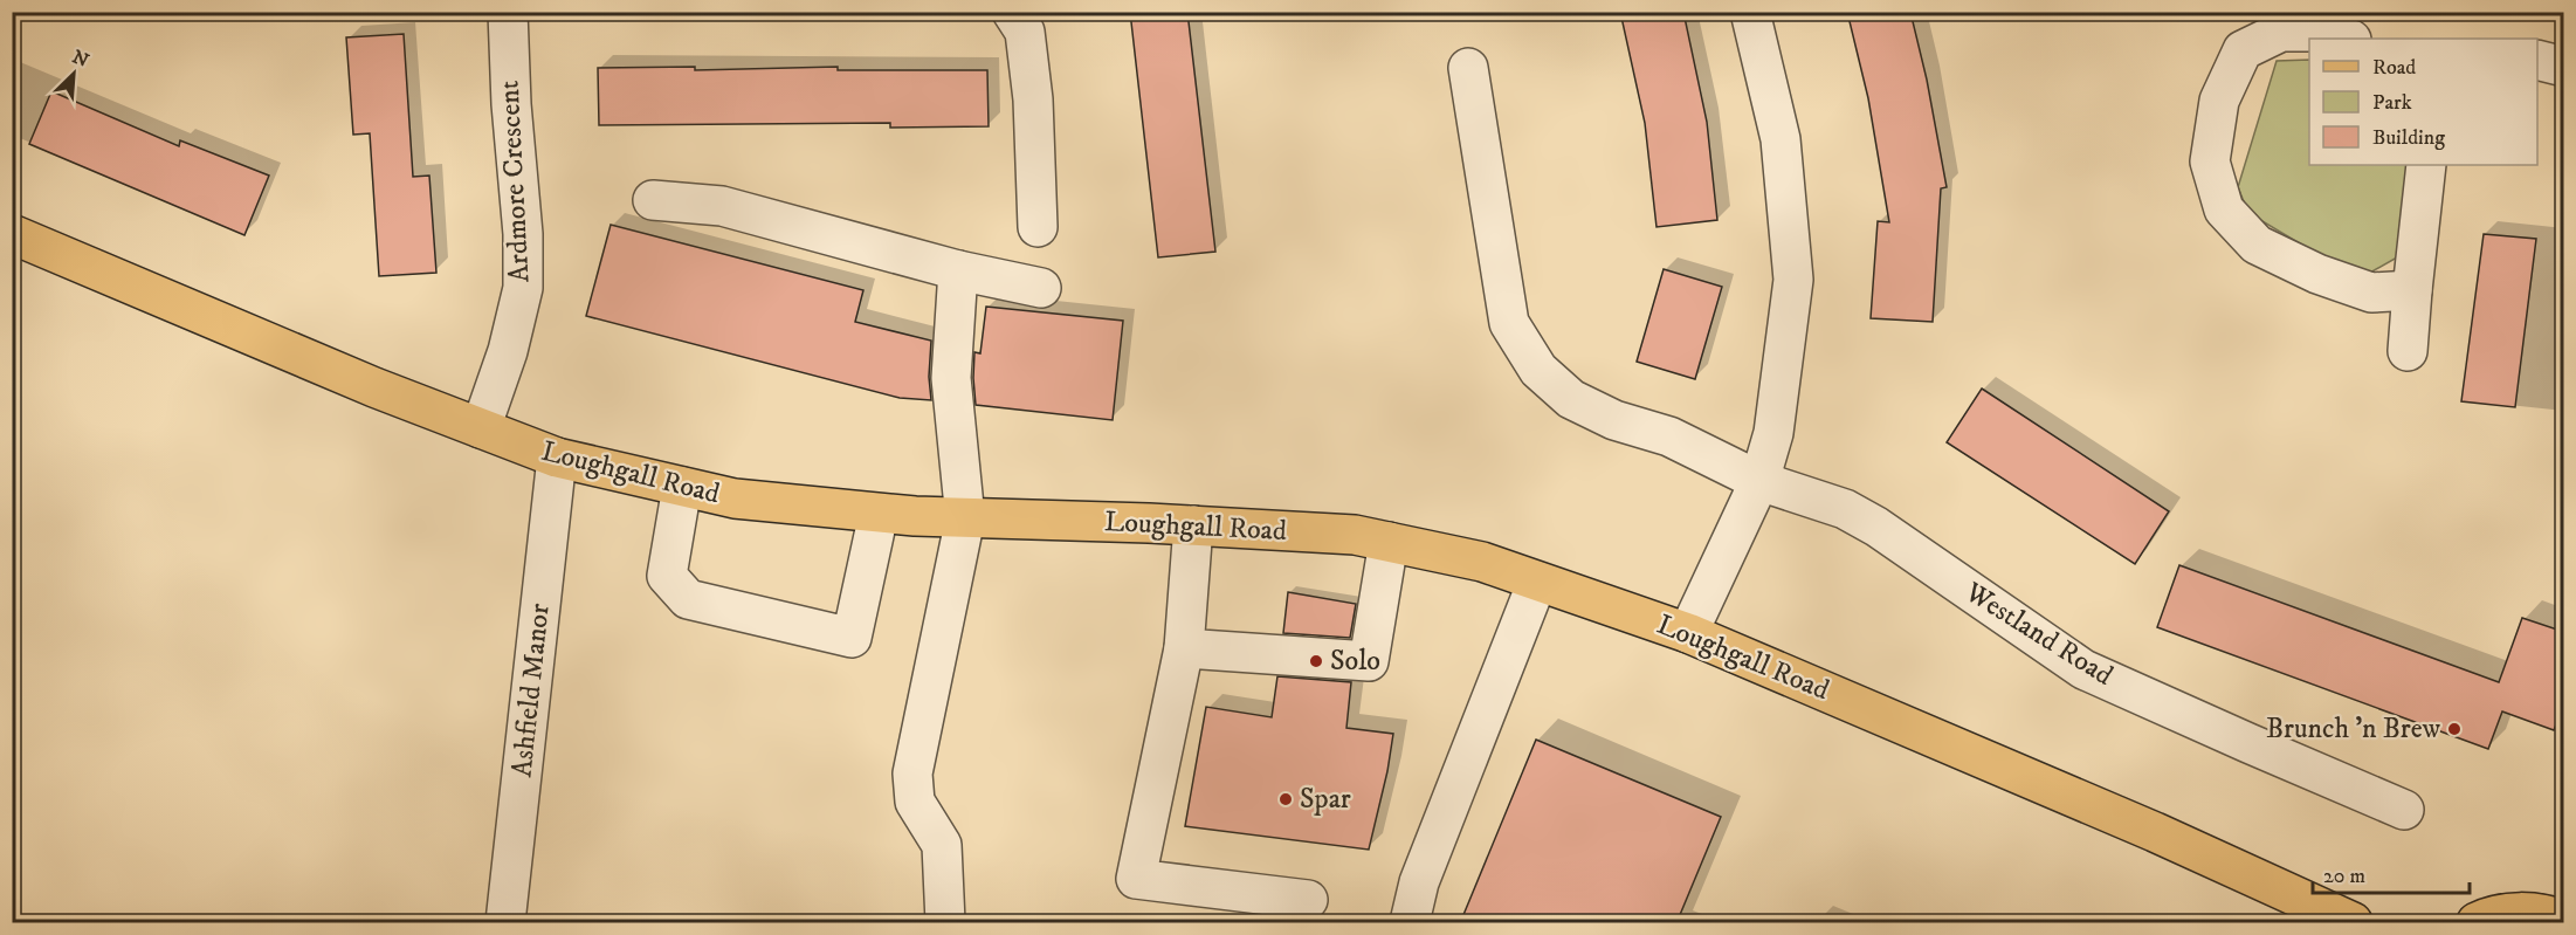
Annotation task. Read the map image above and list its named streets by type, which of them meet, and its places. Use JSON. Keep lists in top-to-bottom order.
{
  "streets": {
    "main road": ["Loughgall Road"],
    "street": ["Ardmore Crescent", "Westland Road", "Ashfield Manor"]
  },
  "crossings": [
    ["Ardmore Crescent", "Loughgall Road"],
    ["Loughgall Road", "Ashfield Manor"]
  ],
  "places": ["Solo", "Brunch 'n Brew", "Spar"],
  "legend": ["Road", "Park", "Building"],
  "scale_bar": "20 m",
  "north": "top right"
}
